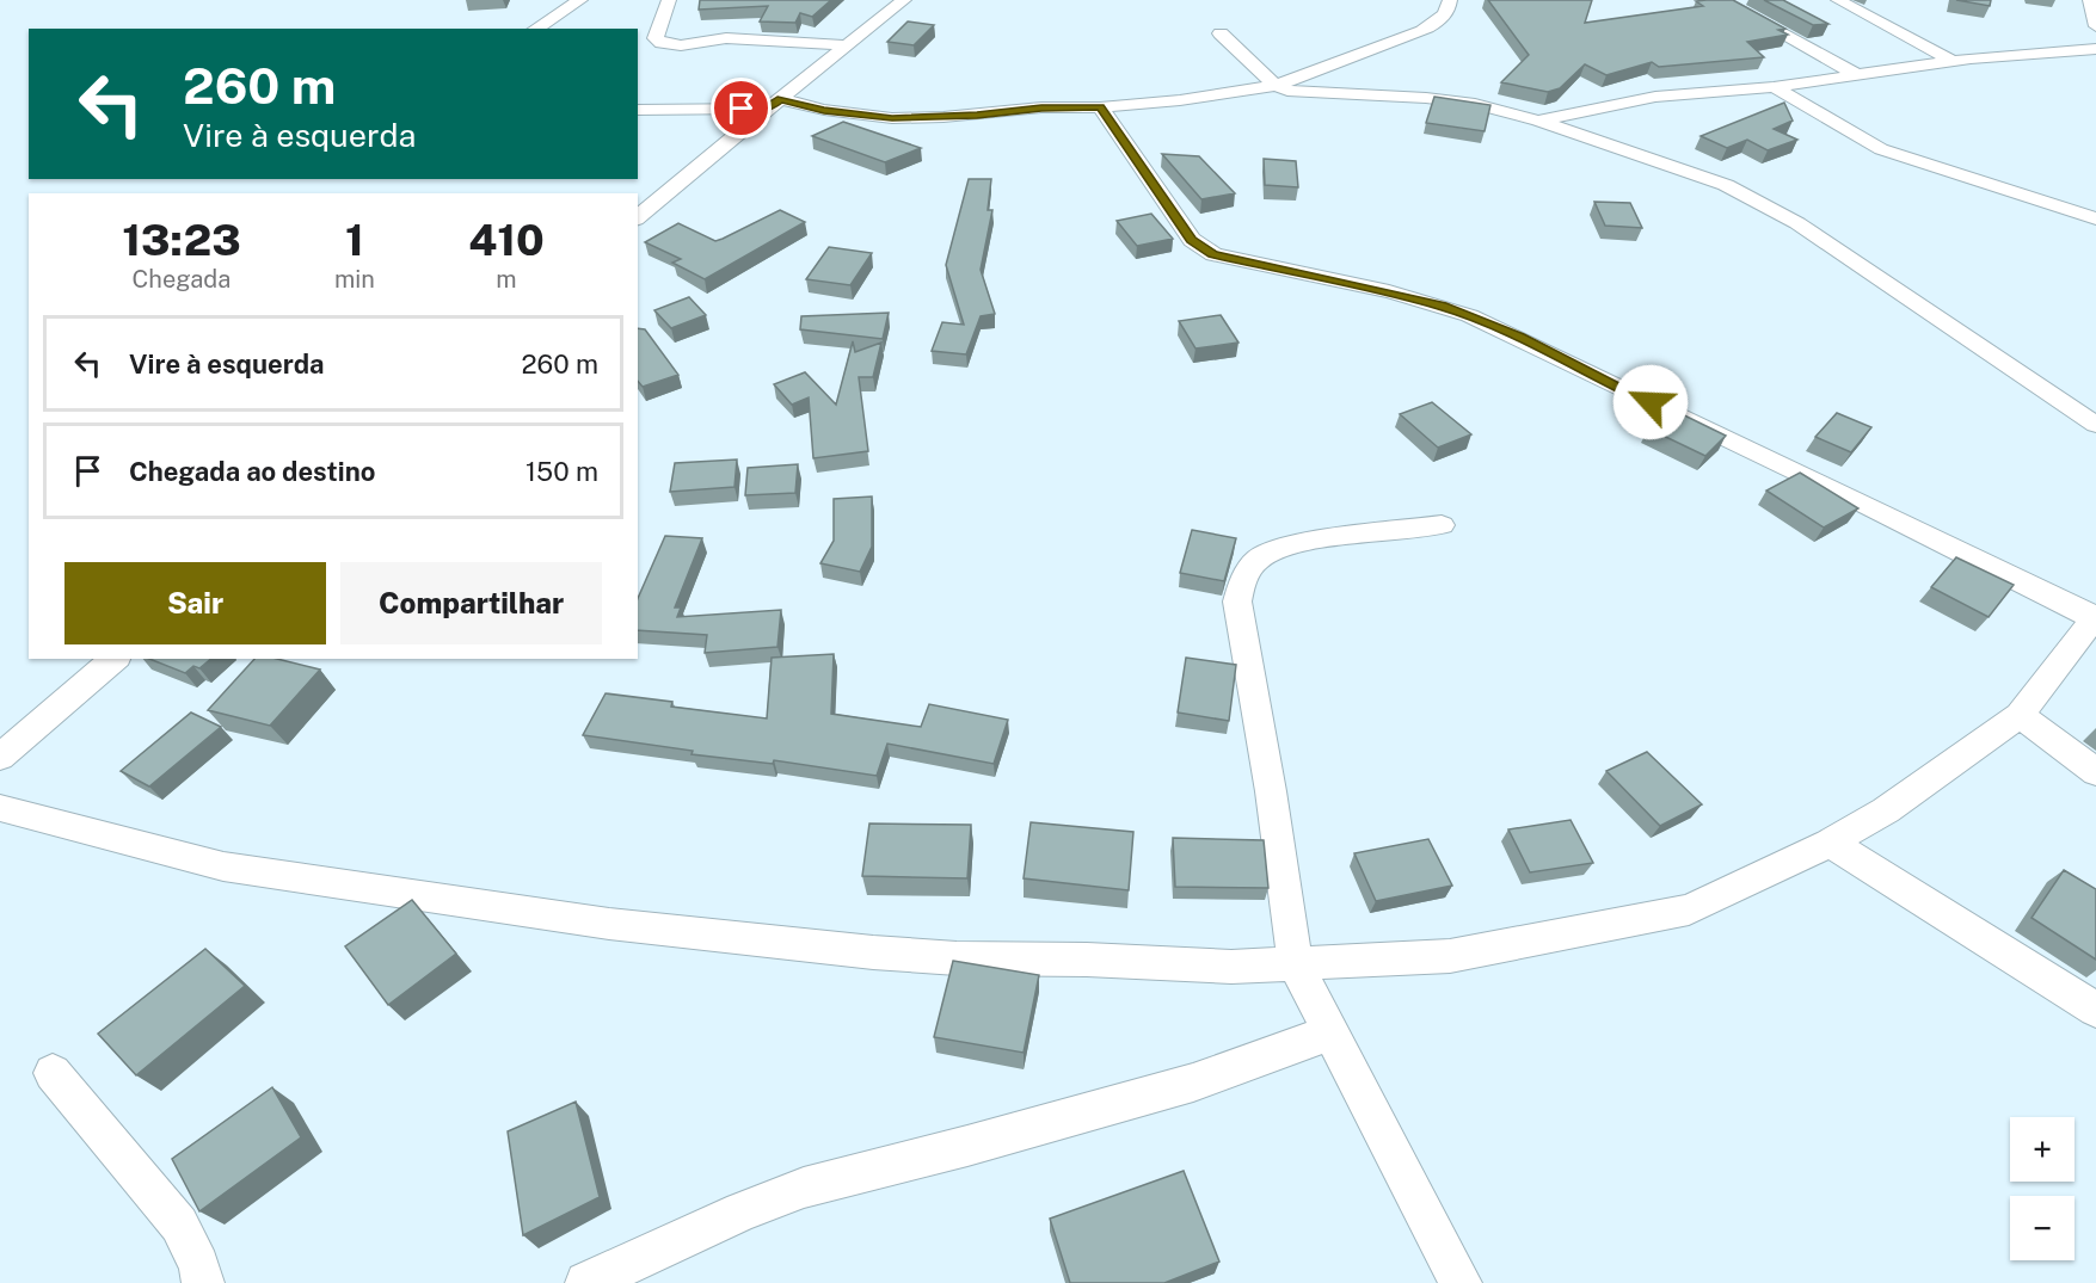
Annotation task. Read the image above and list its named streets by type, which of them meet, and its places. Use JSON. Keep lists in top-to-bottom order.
{
  "page": {
    "turn": ["260 m", "Vire à esquerda"],
    "eta": [
      "13:23",
      "Chegada",
      "1",
      "min",
      "410",
      "m"
    ],
    "list": [
      {
        "name": "Vire à esquerda",
        "value": "260 m"
      },
      {
        "name": "Chegada ao destino",
        "value": "150 m"
      }
    ],
    "buttons": ["Sair", "Compartilhar"],
    "map_buttons": ["+", "−"]
  }
}
